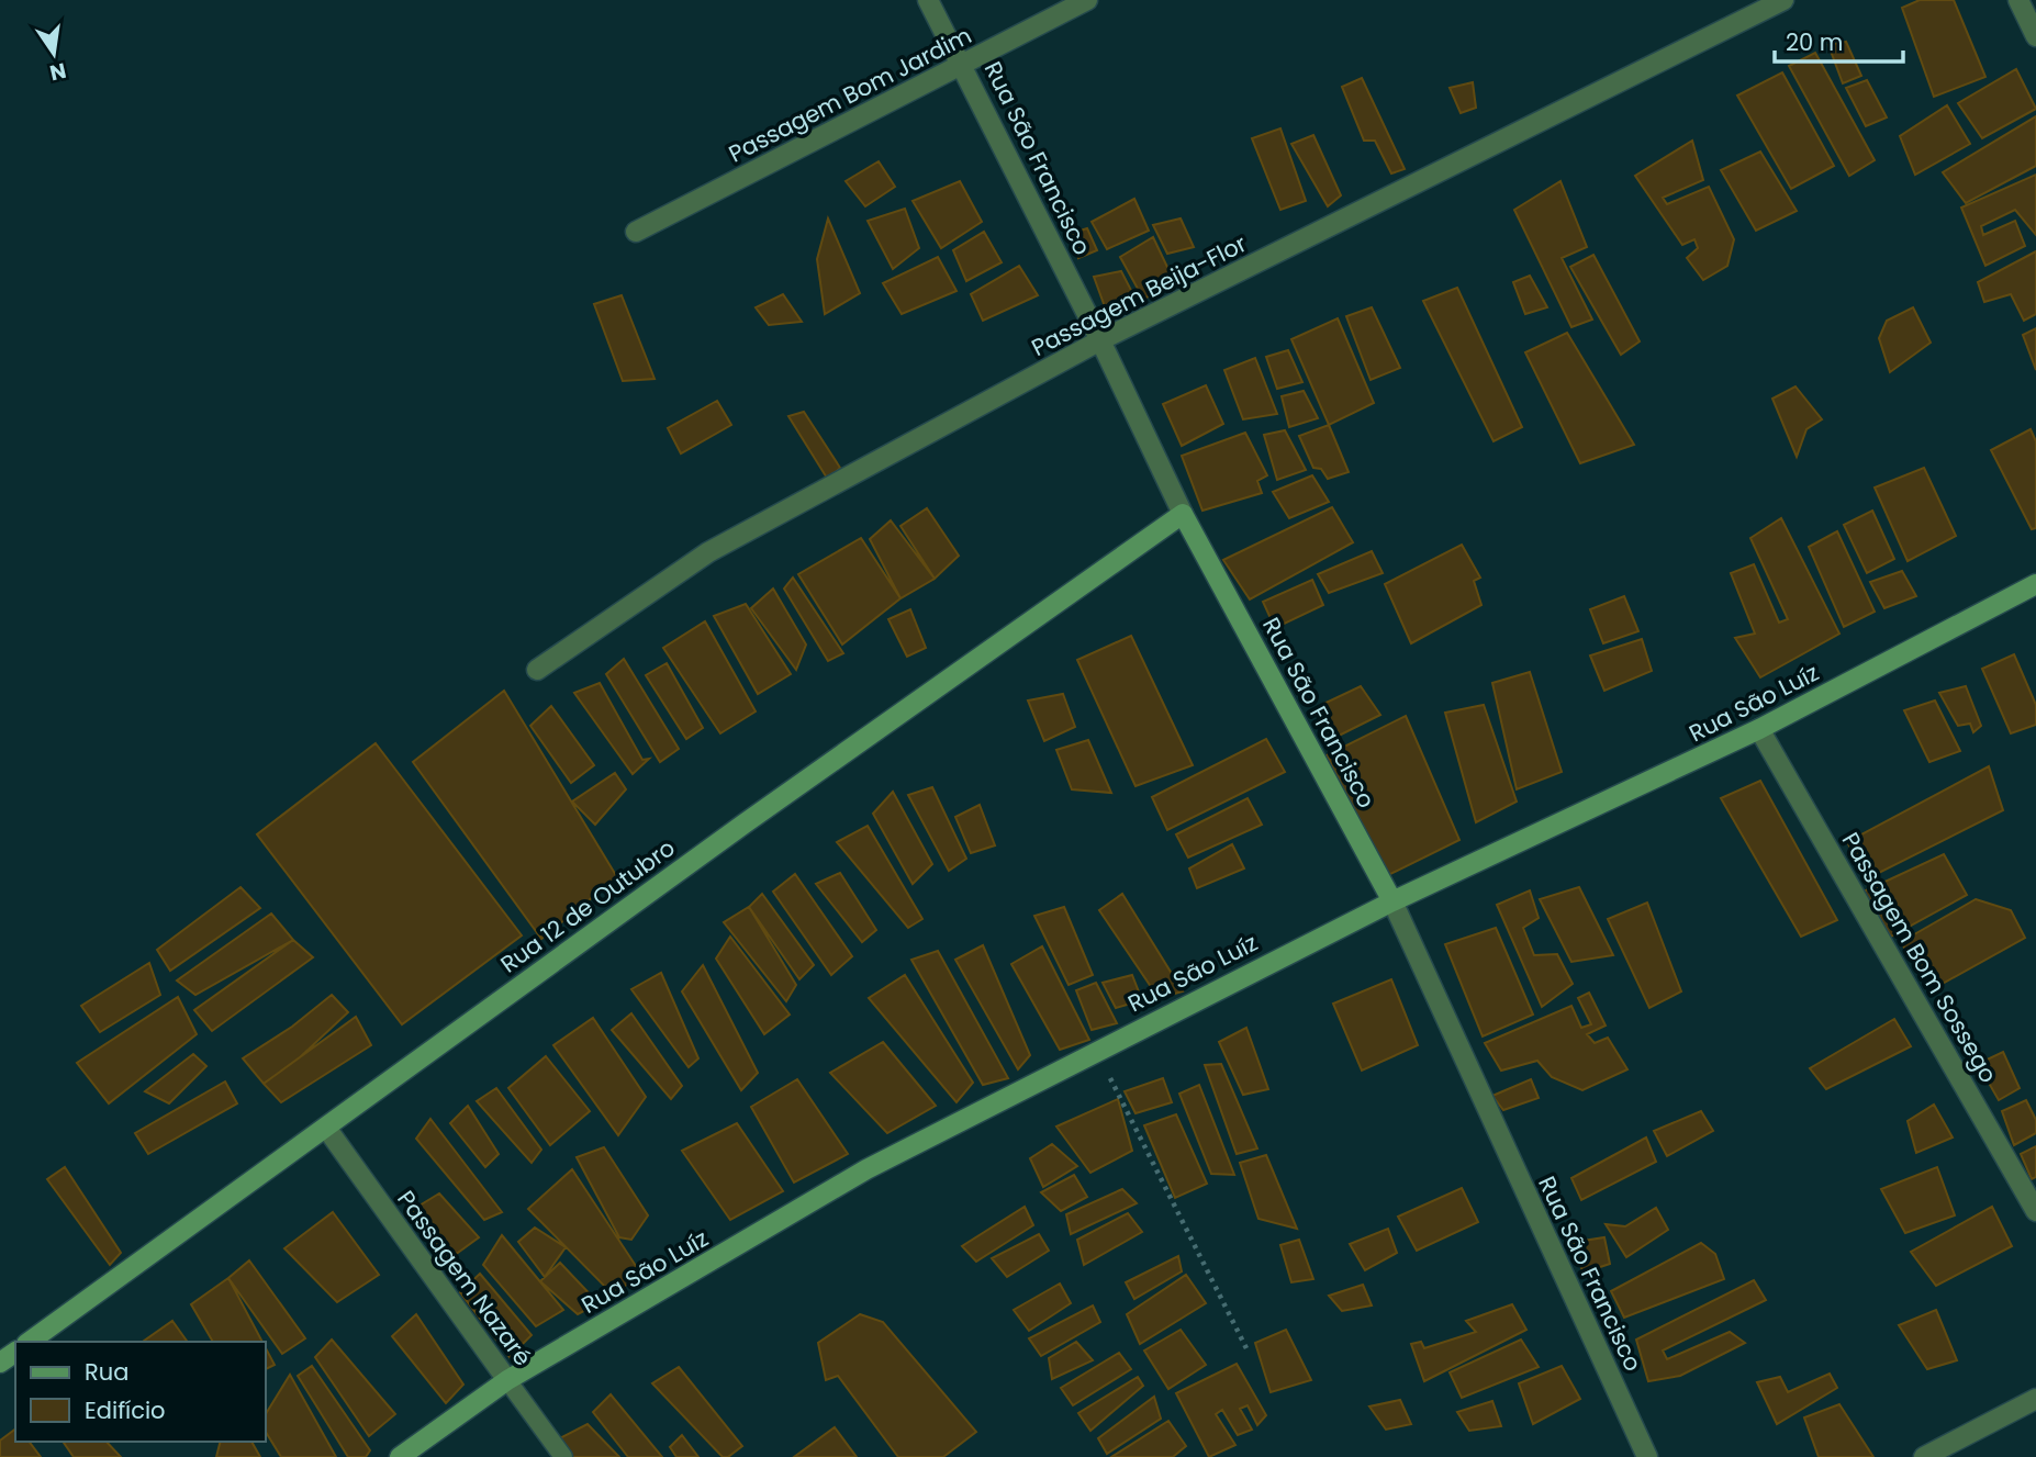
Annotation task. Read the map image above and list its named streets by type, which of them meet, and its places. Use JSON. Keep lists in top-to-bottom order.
{
  "streets": {
    "main road": ["Rua São Francisco", "Rua São Luíz", "Rua 12 de Outubro"],
    "street": [
      "Passagem Bom Jardim",
      "Passagem Beija-Flor",
      "Passagem Bom Sossego",
      "Passagem Nazaré"
    ]
  },
  "crossings": [
    ["Passagem Bom Jardim", "Rua São Francisco"],
    ["Rua São Francisco", "Passagem Beija-Flor"],
    ["Rua São Francisco", "Rua São Luíz"],
    ["Rua São Francisco", "Rua 12 de Outubro"],
    ["Rua São Luíz", "Passagem Bom Sossego"],
    ["Rua São Luíz", "Passagem Nazaré"],
    ["Rua 12 de Outubro", "Passagem Nazaré"]
  ],
  "legend": ["Rua", "Edifício"],
  "scale_bar": "20 m",
  "north": "bottom"
}
